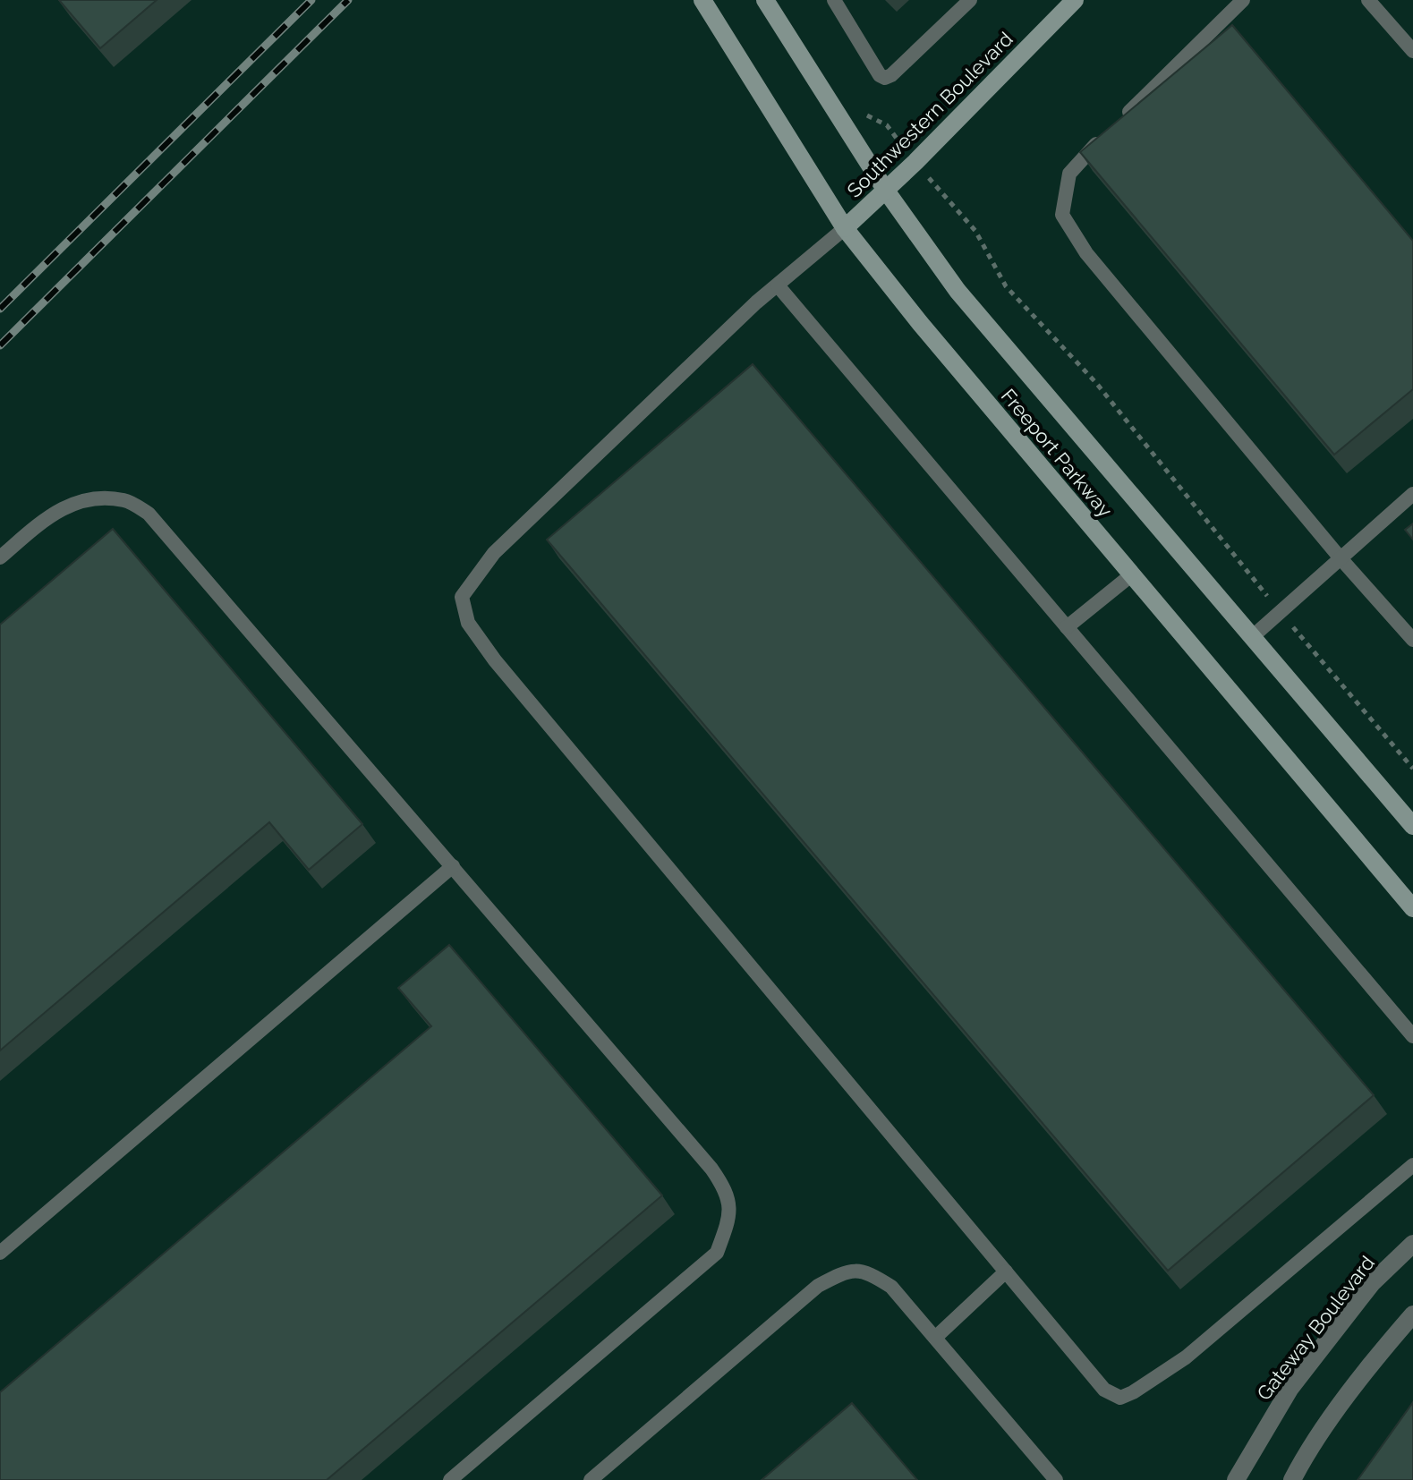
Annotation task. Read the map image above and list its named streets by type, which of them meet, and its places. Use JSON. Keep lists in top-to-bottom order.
{
  "streets": {
    "main road": ["Southwestern Boulevard", "Freeport Parkway"],
    "street": ["Gateway Boulevard"]
  },
  "crossings": [
    ["Southwestern Boulevard", "Freeport Parkway"]
  ]
}
